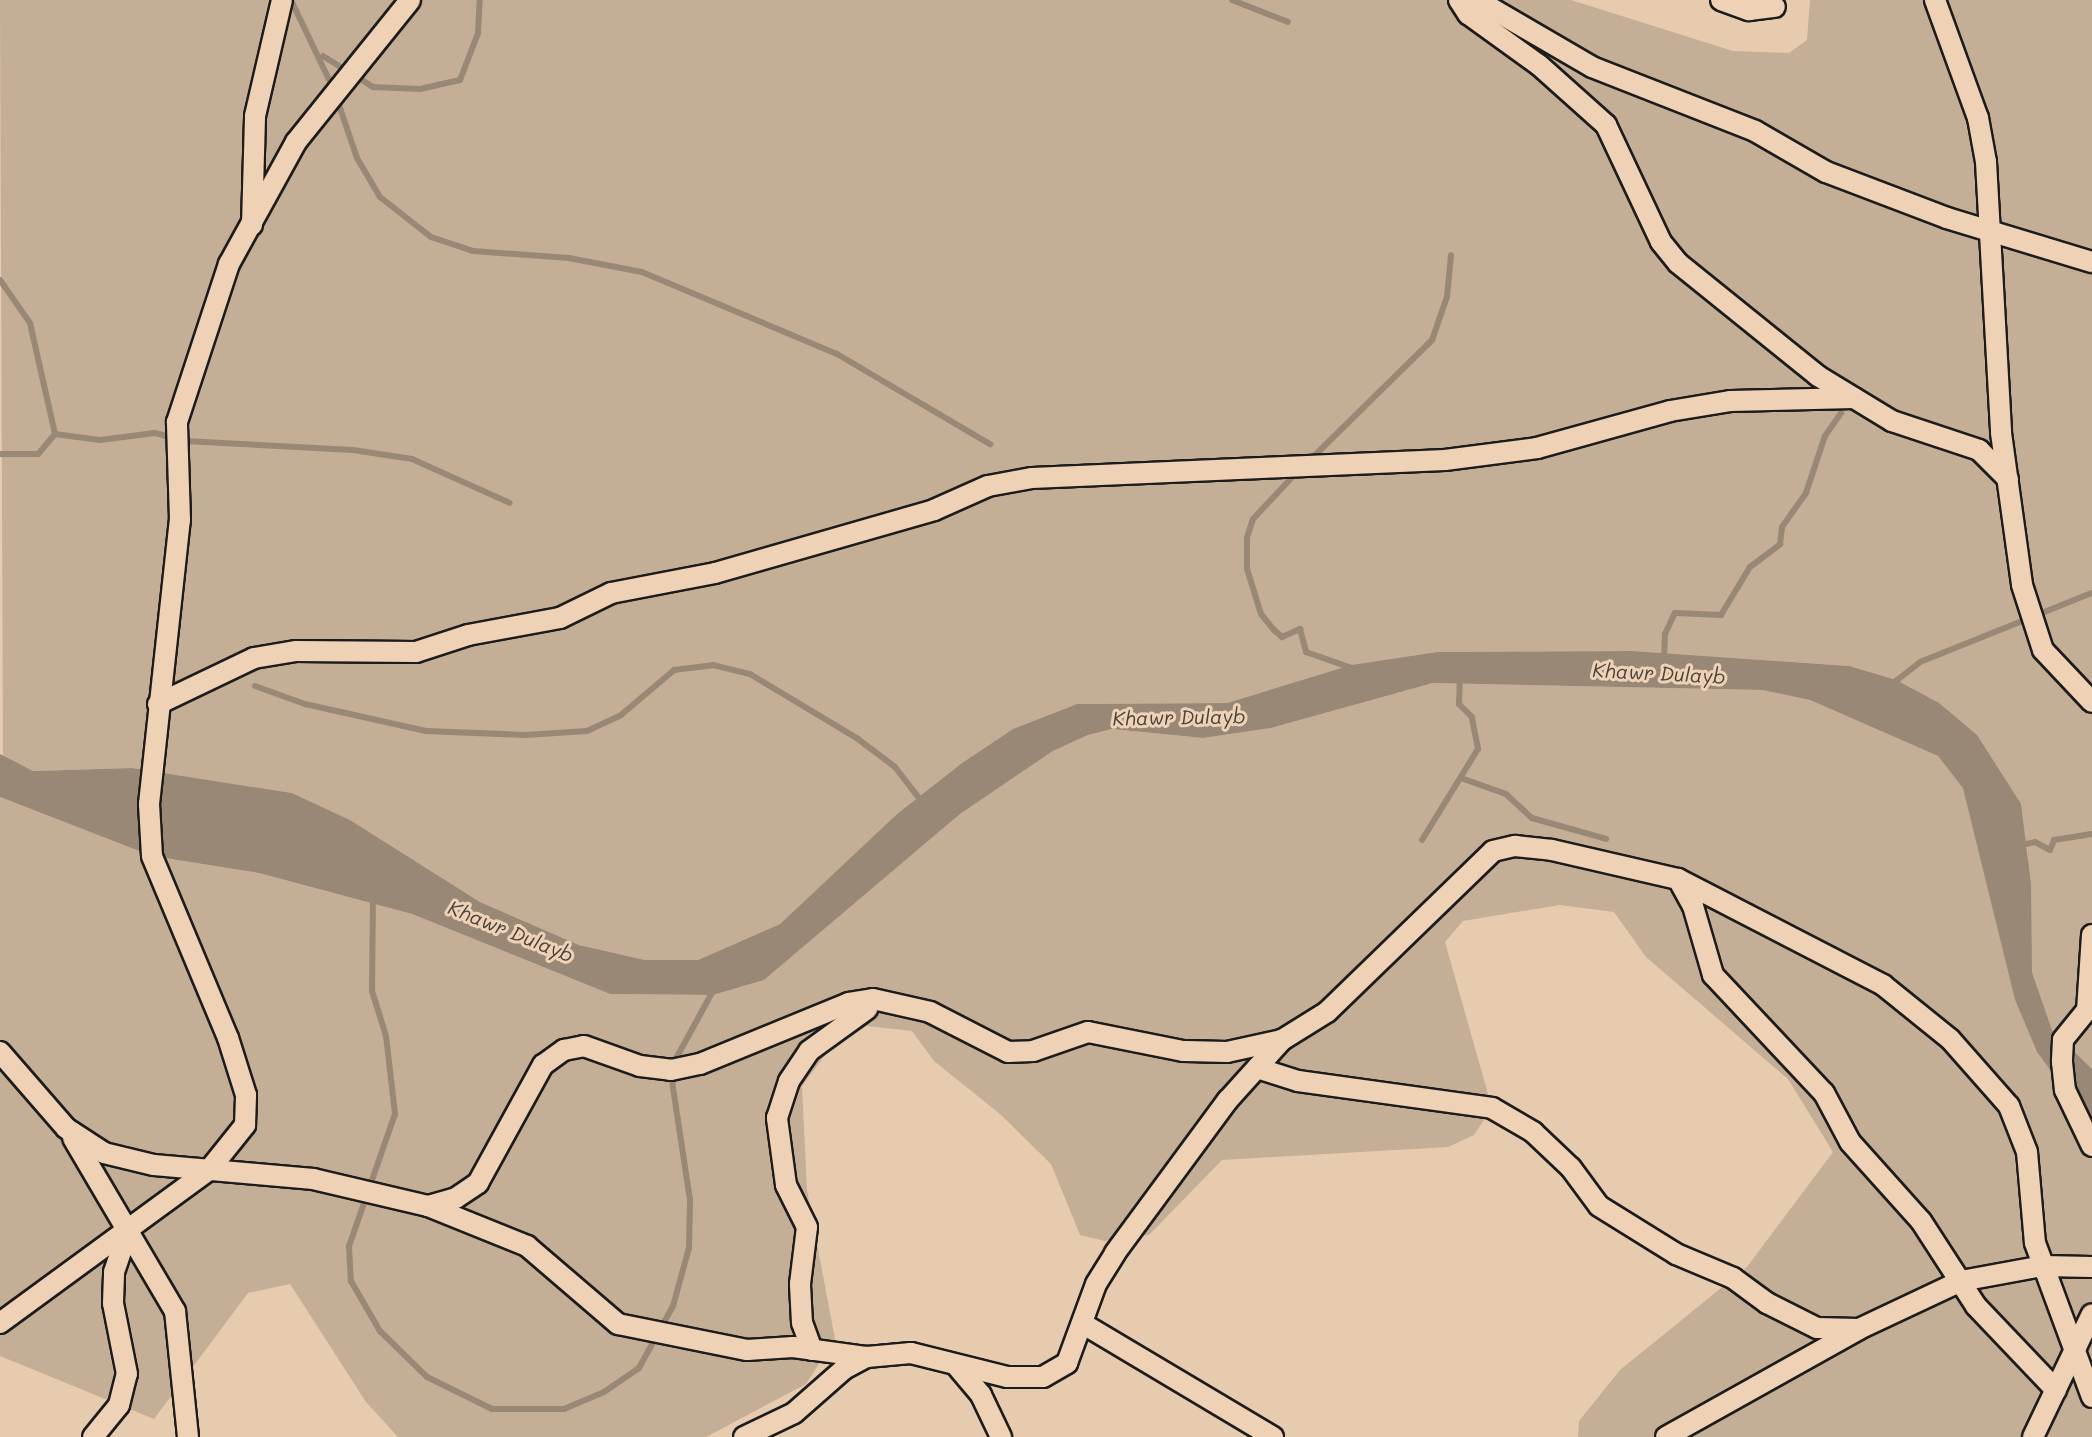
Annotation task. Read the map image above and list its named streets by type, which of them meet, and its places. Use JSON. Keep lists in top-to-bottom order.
{
  "water": ["Khawr Dulayb"]
}
